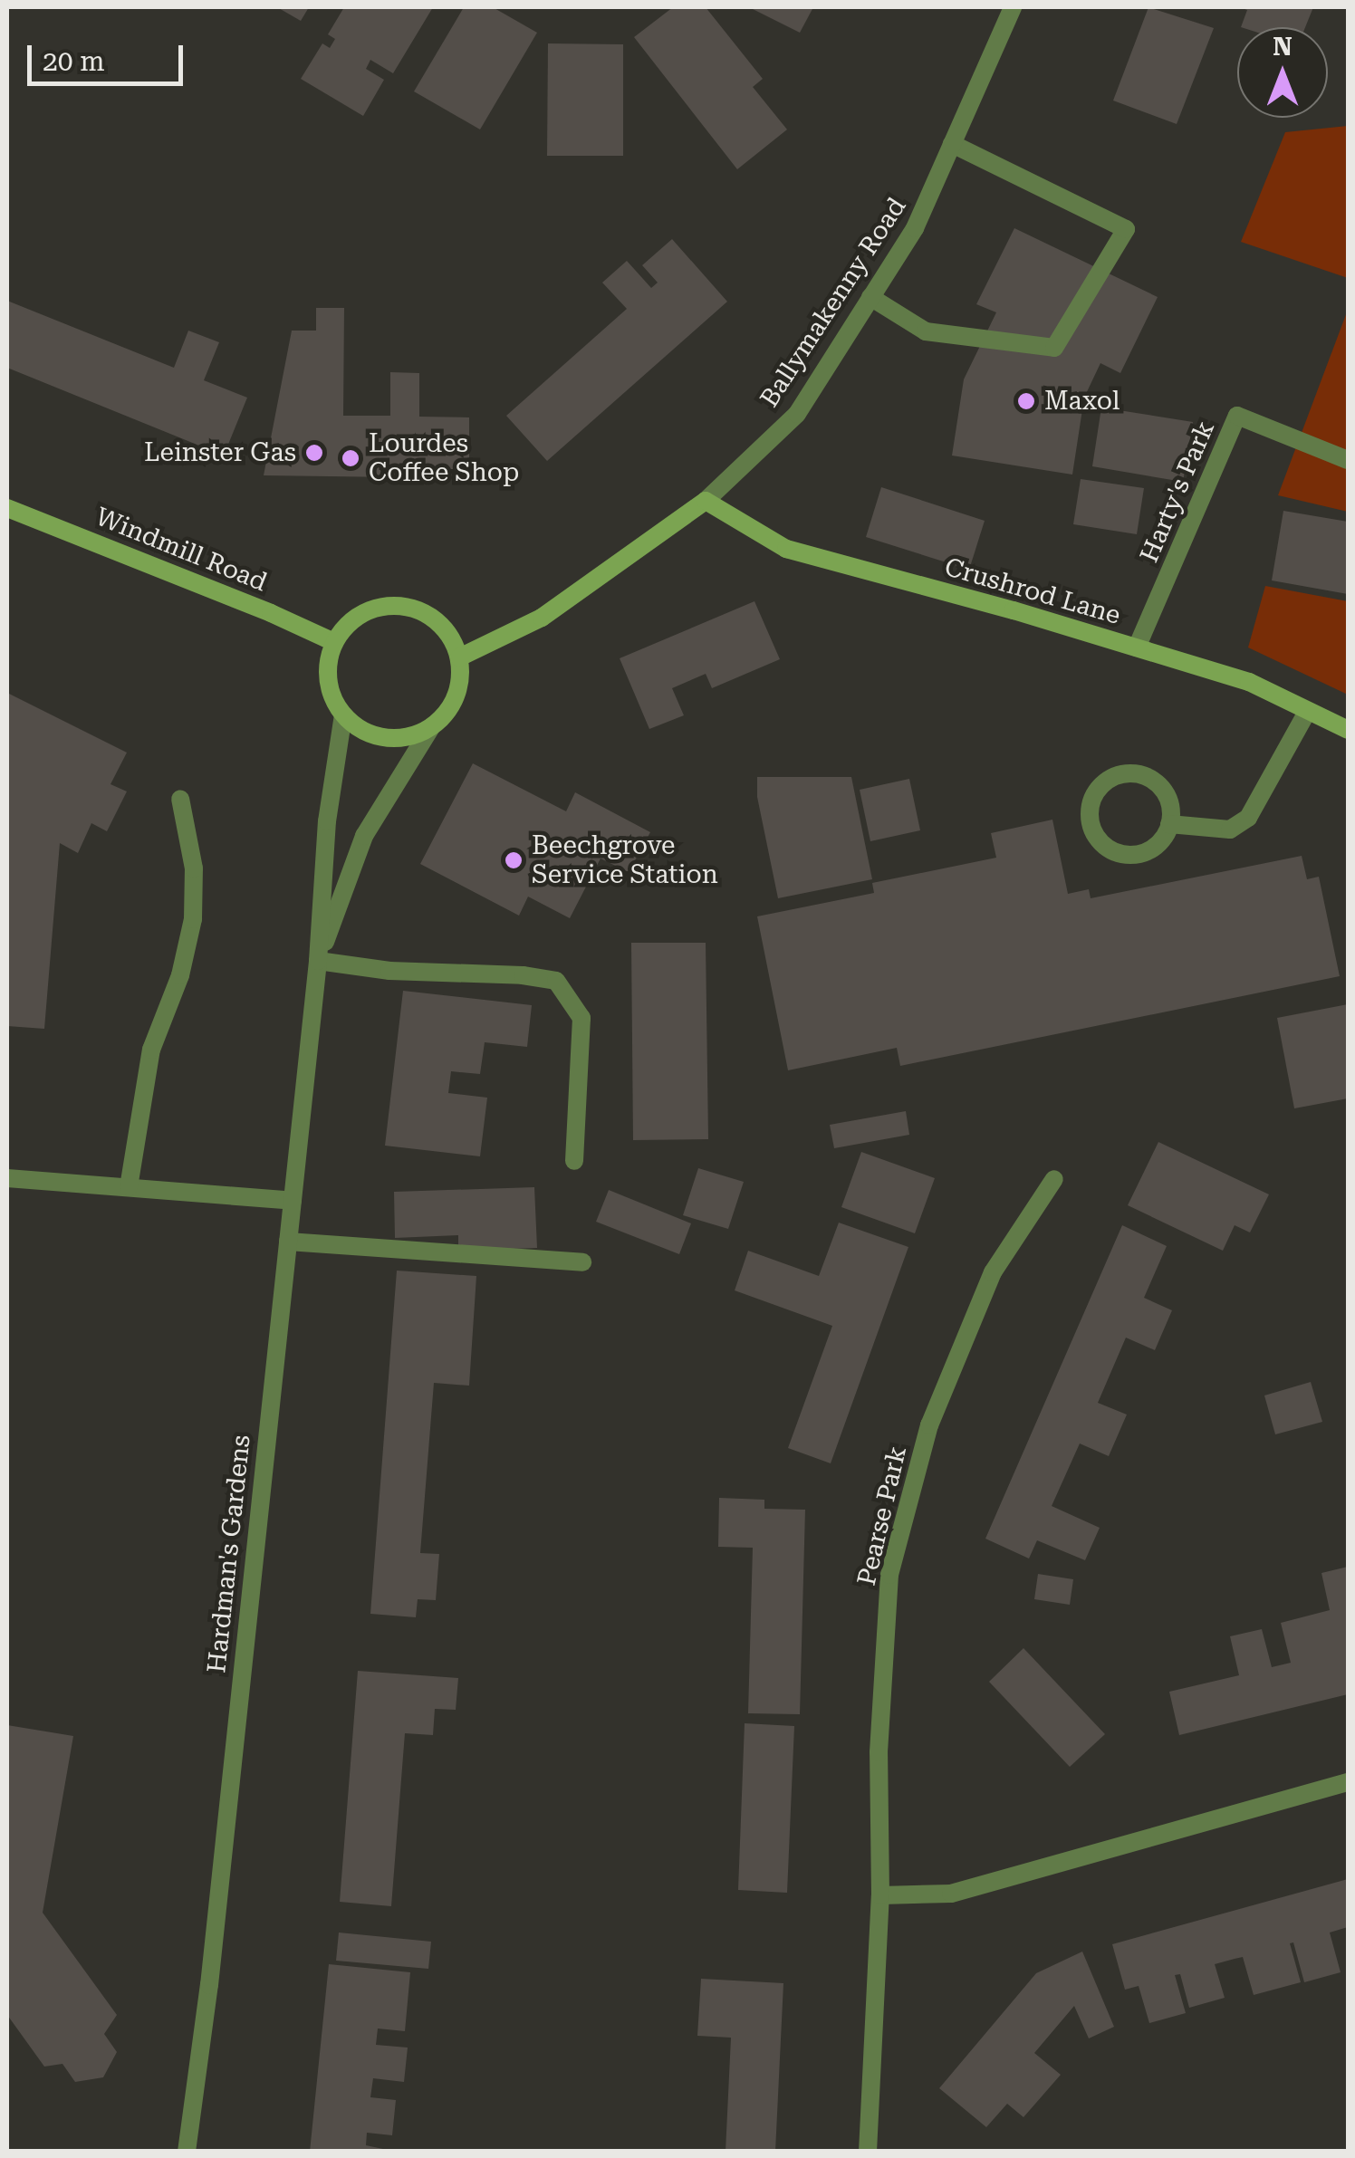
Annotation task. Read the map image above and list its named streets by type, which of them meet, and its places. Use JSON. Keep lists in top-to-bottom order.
{
  "streets": {
    "main road": ["Windmill Road", "Crushrod Lane"],
    "street": [
      "Ballymakenny Road",
      "Harty's Park",
      "Pearse Park",
      "Hardman's Gardens"
    ]
  },
  "crossings": [
    ["Ballymakenny Road", "Crushrod Lane"],
    ["Harty's Park", "Crushrod Lane"],
    ["Windmill Road", "Hardman's Gardens"]
  ],
  "places": [
    "Maxol",
    "Leinster Gas",
    "Lourdes Coffee Shop",
    "Beechgrove Service Station"
  ],
  "scale_bar": "20 m",
  "north": "top"
}
